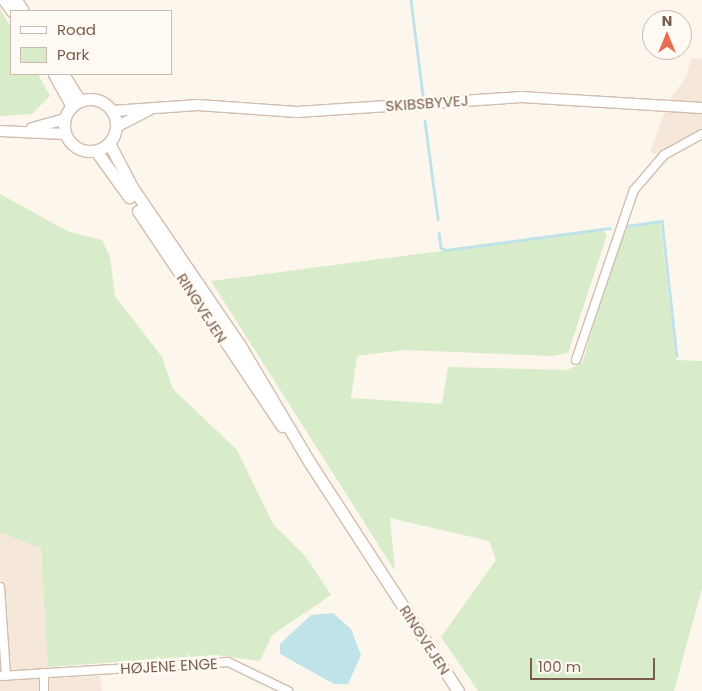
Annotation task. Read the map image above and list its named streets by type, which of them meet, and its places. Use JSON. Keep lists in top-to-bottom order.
{
  "streets": {
    "main road": ["RINGVEJEN"],
    "street": ["SKIBSBYVEJ", "HØJENE ENGE"]
  },
  "crossings": [
    ["SKIBSBYVEJ", "RINGVEJEN"]
  ],
  "legend": ["Road", "Park"],
  "scale_bar": "100 m",
  "north": "top"
}
